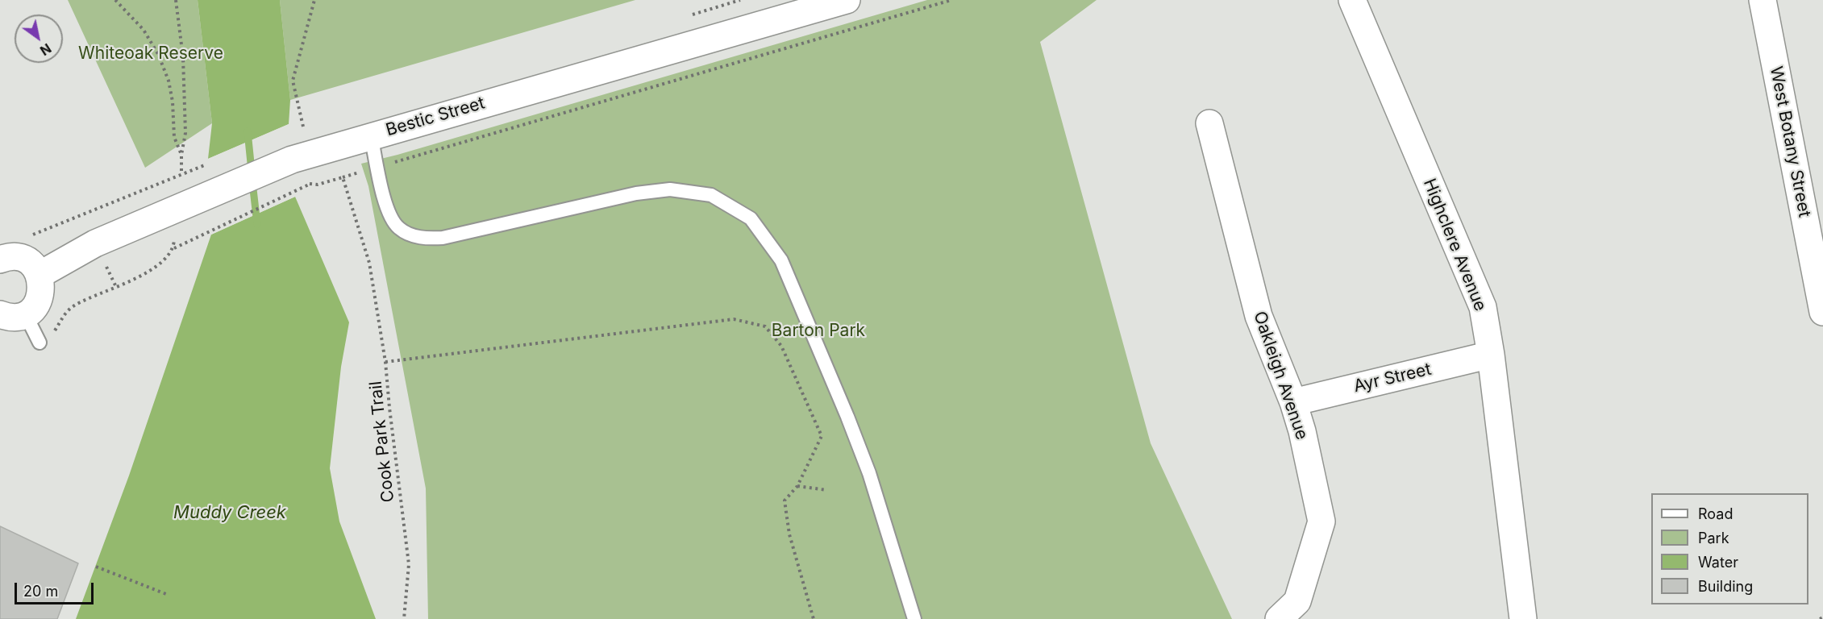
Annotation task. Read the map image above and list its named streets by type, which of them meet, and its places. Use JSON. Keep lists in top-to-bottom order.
{
  "streets": {
    "street": [
      "Bestic Street",
      "West Botany Street",
      "Highclere Avenue",
      "Oakleigh Avenue",
      "Ayr Street"
    ],
    "path": ["Cook Park Trail"]
  },
  "crossings": [
    ["Highclere Avenue", "Ayr Street"],
    ["Oakleigh Avenue", "Ayr Street"]
  ],
  "water": ["Muddy Creek"],
  "parks": ["Whiteoak Reserve", "Barton Park"],
  "legend": [
    "Road",
    "Park",
    "Water",
    "Building"
  ],
  "scale_bar": "20 m",
  "north": "bottom right"
}
